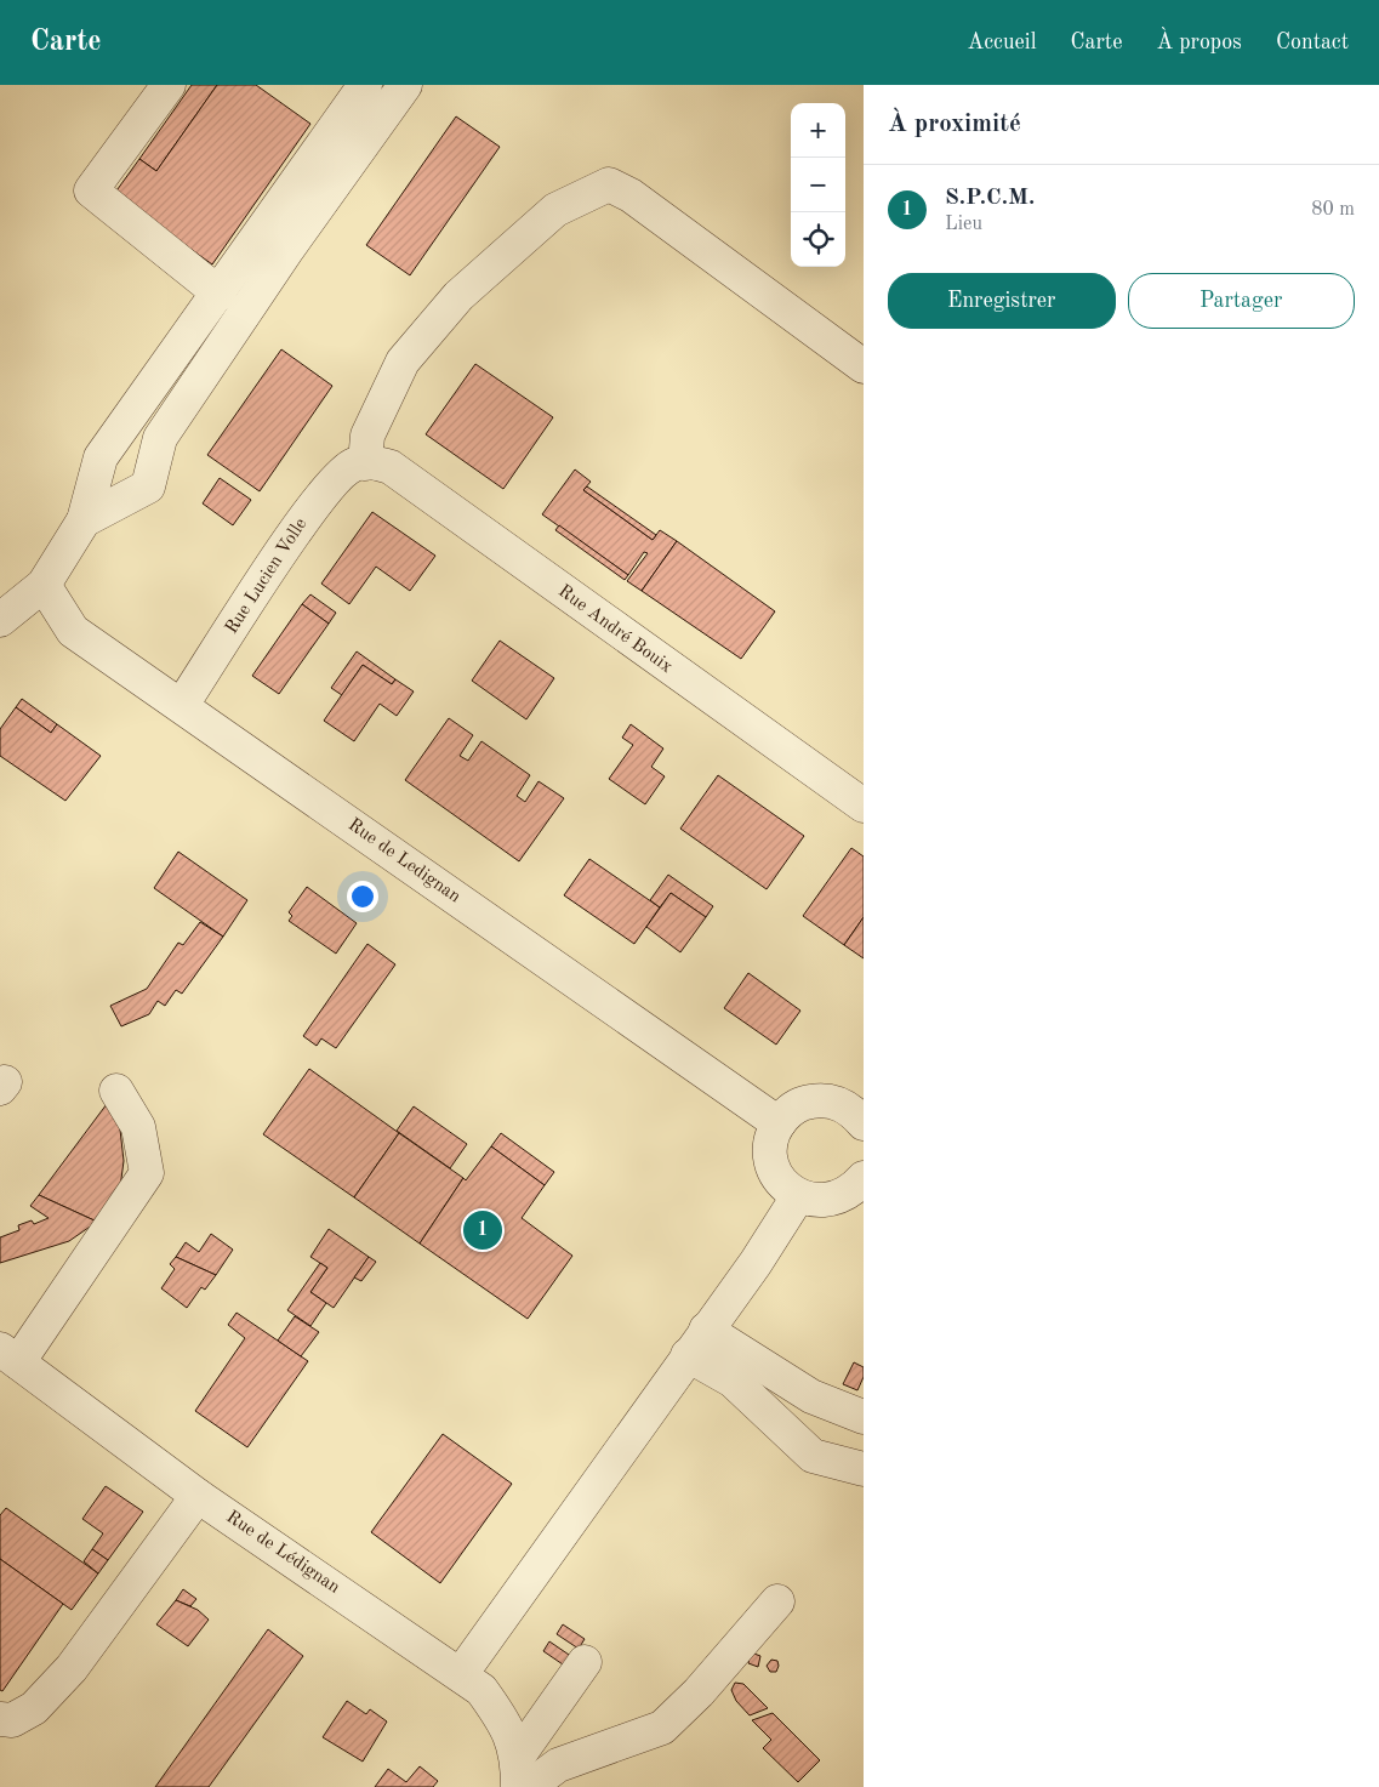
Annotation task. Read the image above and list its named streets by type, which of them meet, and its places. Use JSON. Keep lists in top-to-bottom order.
{
  "streets": {
    "street": [
      "Rue Lucien Volle",
      "Rue André Bouix",
      "Rue de Ledignan",
      "Rue de Lédignan"
    ]
  },
  "crossings": [
    ["Rue Lucien Volle", "Rue André Bouix"],
    ["Rue Lucien Volle", "Rue de Ledignan"]
  ],
  "page": {
    "header": "Carte",
    "nav": [
      "Accueil",
      "Carte",
      "À propos",
      "Contact"
    ],
    "heading": "À proximité",
    "map_buttons": ["+", "−"],
    "list": [
      {
        "mark": "1",
        "name": "S.P.C.M.",
        "note": "Lieu",
        "value": "80 m"
      }
    ],
    "buttons": ["Enregistrer", "Partager"],
    "pins": "1"
  }
}
